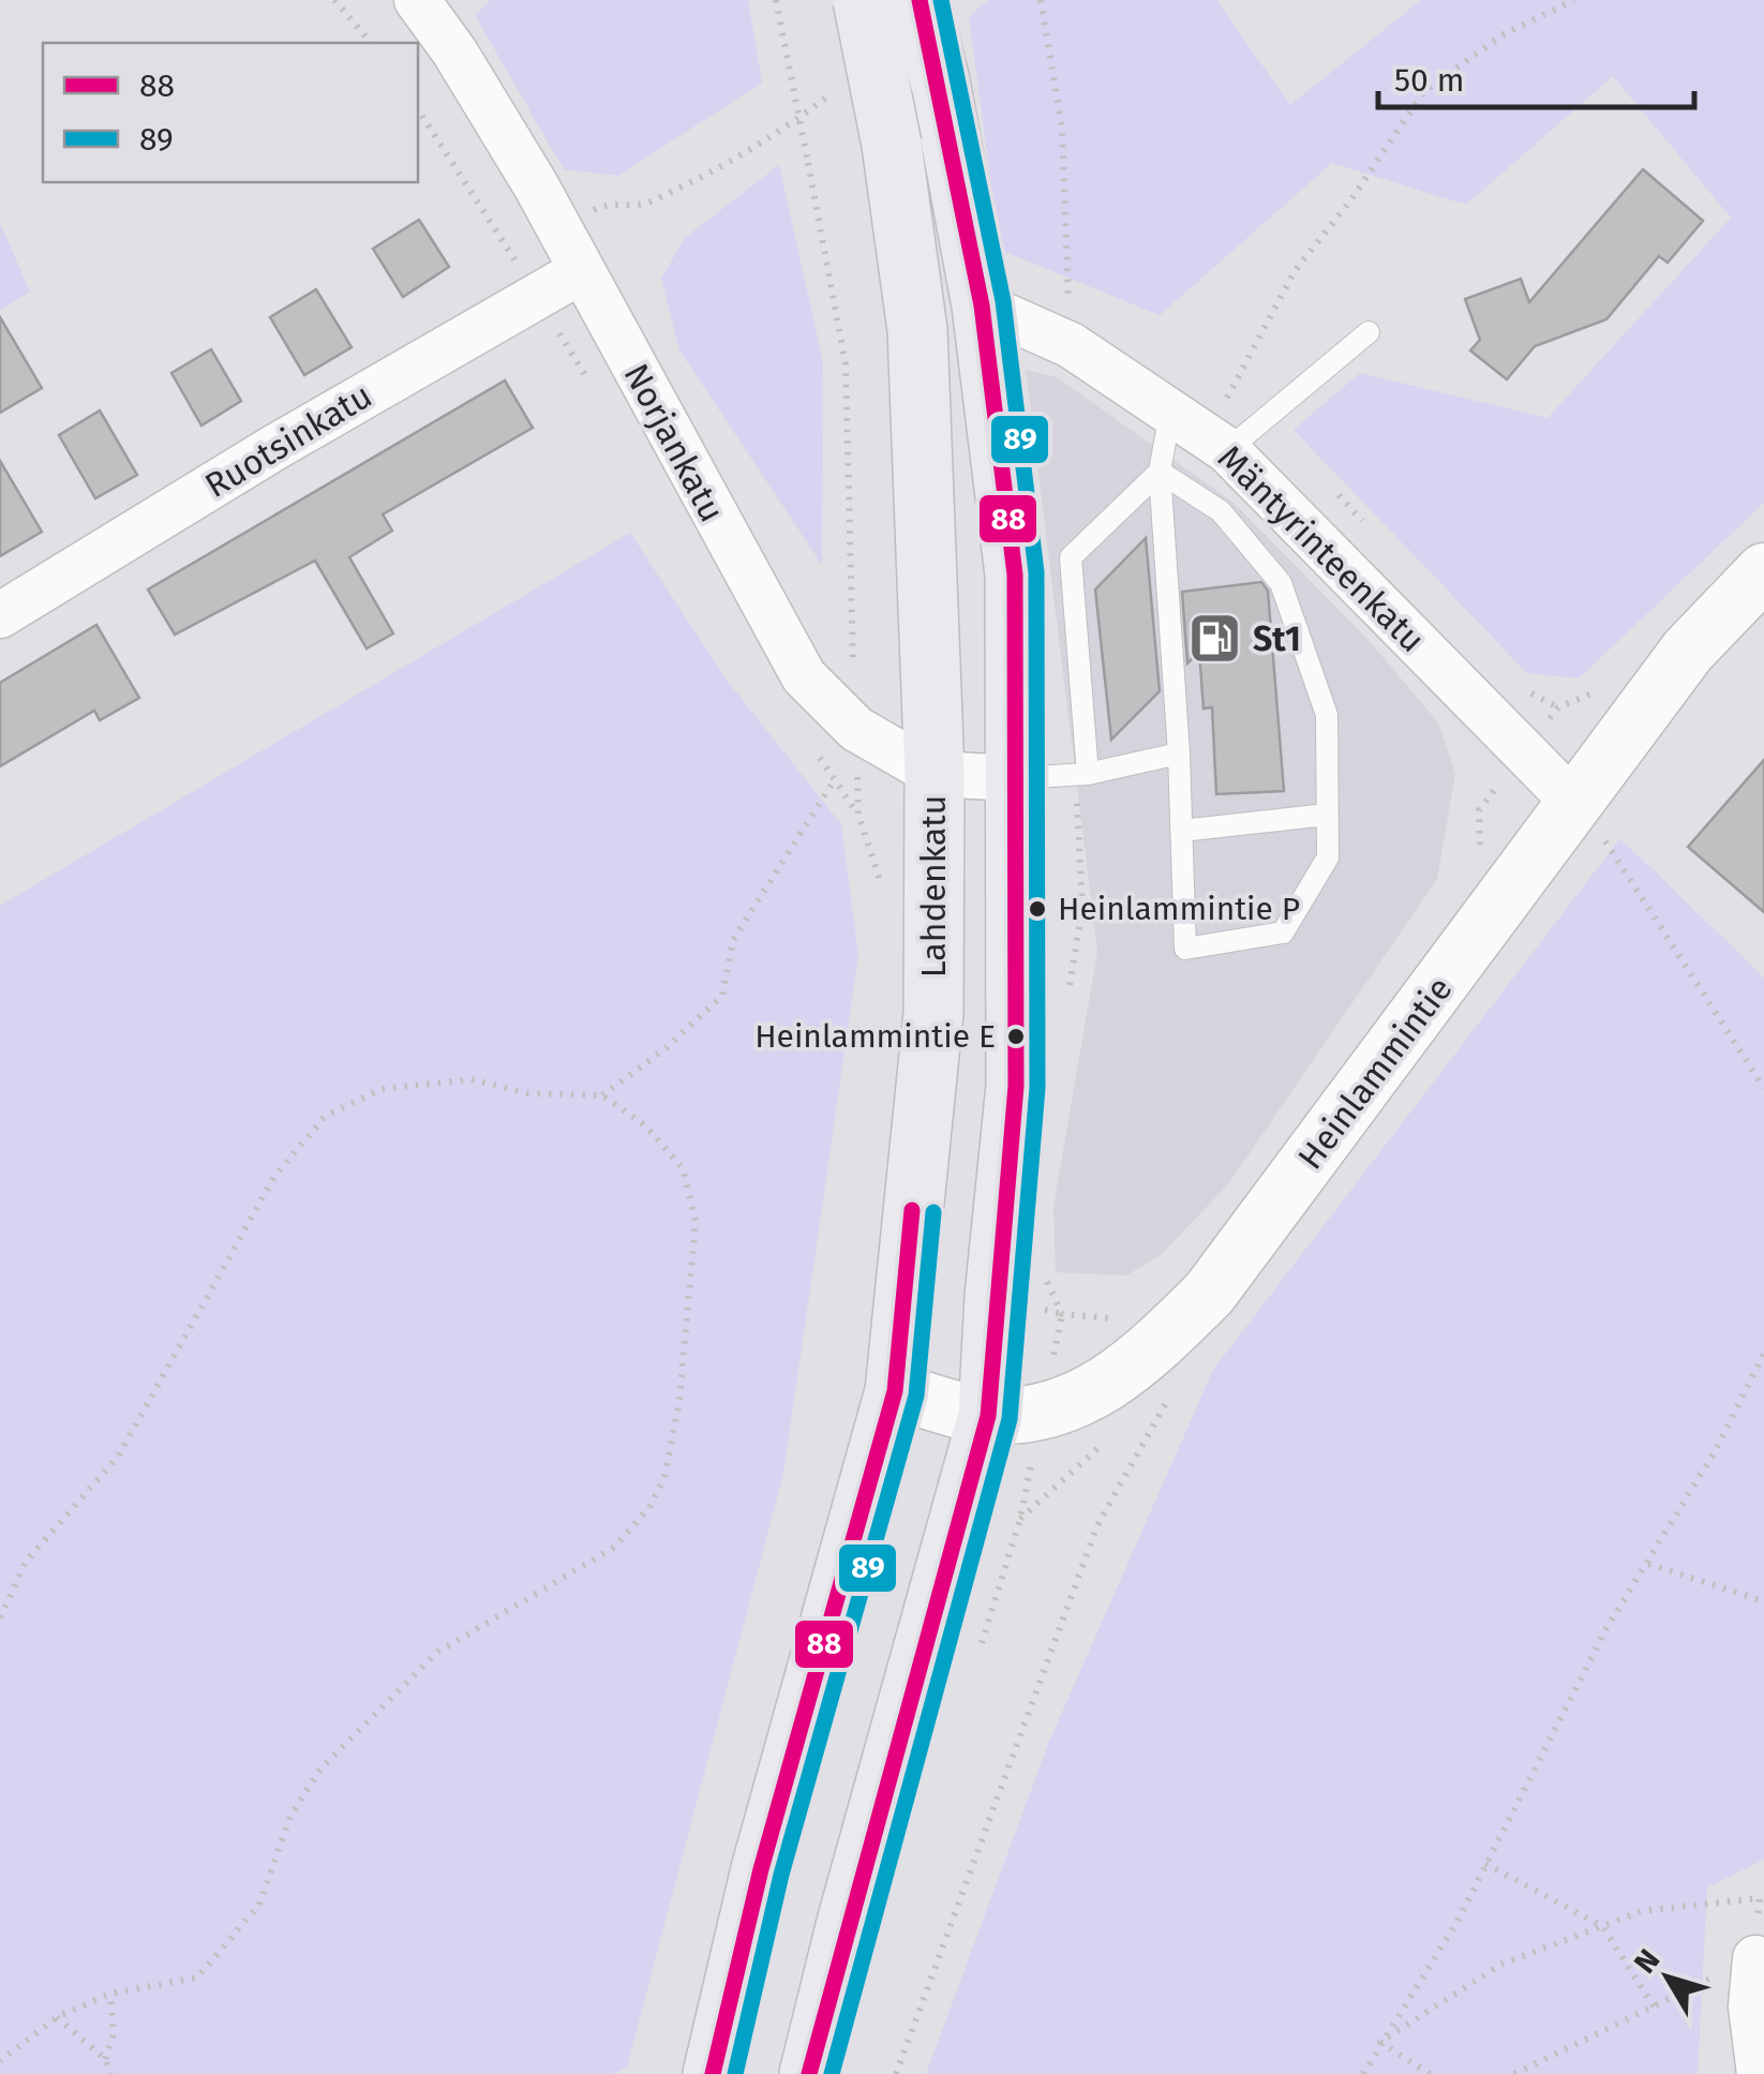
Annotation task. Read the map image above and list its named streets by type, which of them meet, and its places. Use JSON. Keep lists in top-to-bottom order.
{
  "streets": {
    "main road": ["Lahdenkatu"],
    "street": [
      "Ruotsinkatu",
      "Norjankatu",
      "Mäntyrinteenkatu",
      "Heinlammintie"
    ]
  },
  "crossings": [
    ["Ruotsinkatu", "Norjankatu"],
    ["Norjankatu", "Lahdenkatu"],
    ["Mäntyrinteenkatu", "Heinlammintie"],
    ["Lahdenkatu", "Heinlammintie"]
  ],
  "places": {
    "fuel station": ["St1"],
    "other": ["Heinlammintie P", "Heinlammintie E"]
  },
  "lines": ["transit line 88", "transit line 89"],
  "legend": ["88", "89"],
  "scale_bar": "50 m",
  "north": "top left"
}
